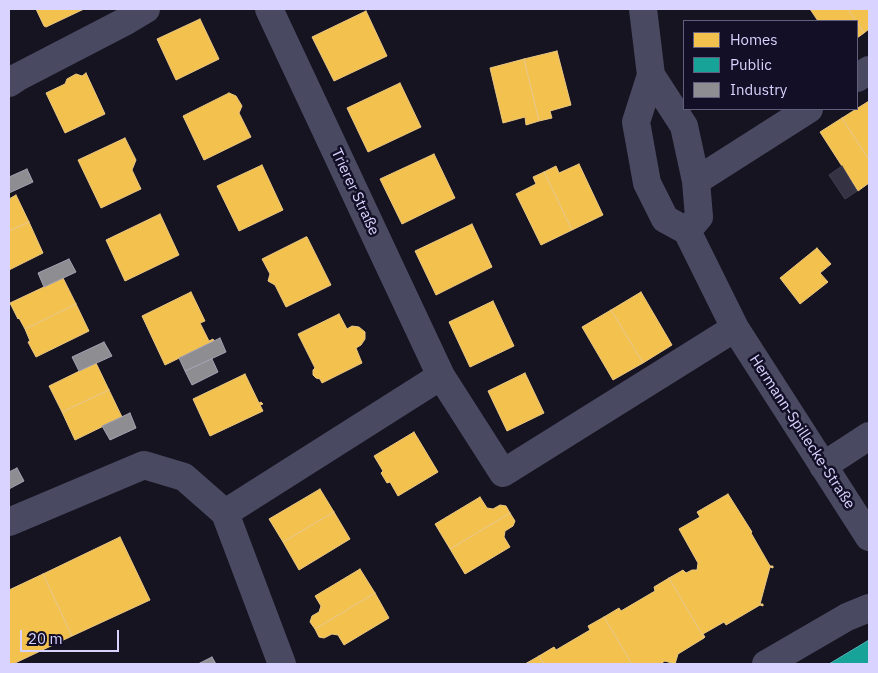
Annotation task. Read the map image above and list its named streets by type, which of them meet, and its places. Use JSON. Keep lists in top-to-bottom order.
{
  "streets": {
    "street": ["Trierer Straße", "Hermann-Spillecke-Straße"]
  },
  "crossings": [
    ["Trierer Straße", "Hermann-Spillecke-Straße"]
  ],
  "legend": ["Homes", "Public", "Industry"],
  "scale_bar": "20 m"
}
